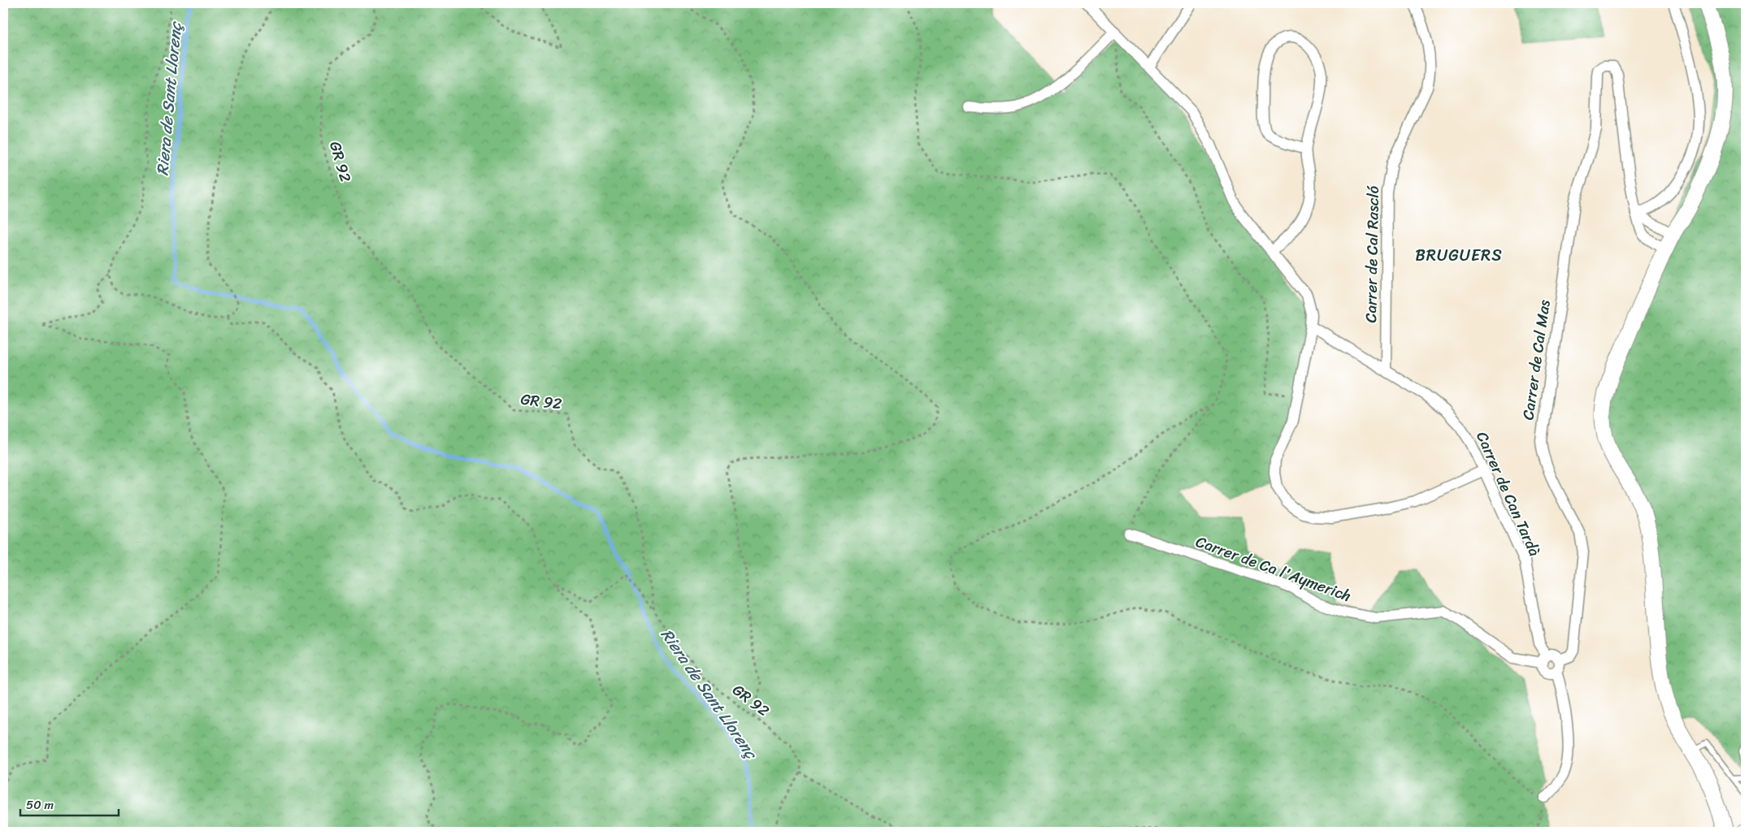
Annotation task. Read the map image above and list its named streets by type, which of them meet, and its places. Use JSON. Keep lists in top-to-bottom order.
{
  "streets": {
    "street": [
      "Carrer de Cal Rascló",
      "Carrer de Cal Mas",
      "Carrer de Can Tardà",
      "Carrer de Ca l'Aymerich"
    ],
    "path": ["GR 92"]
  },
  "crossings": [
    ["Carrer de Cal Rascló", "Carrer de Can Tardà"],
    ["Carrer de Cal Mas", "Carrer de Can Tardà"],
    ["Carrer de Cal Mas", "Carrer de Ca l'Aymerich"],
    ["Carrer de Can Tardà", "Carrer de Ca l'Aymerich"]
  ],
  "districts": ["BRUGUERS"],
  "water": ["Riera de Sant Llorenç"],
  "scale_bar": "50 m"
}
